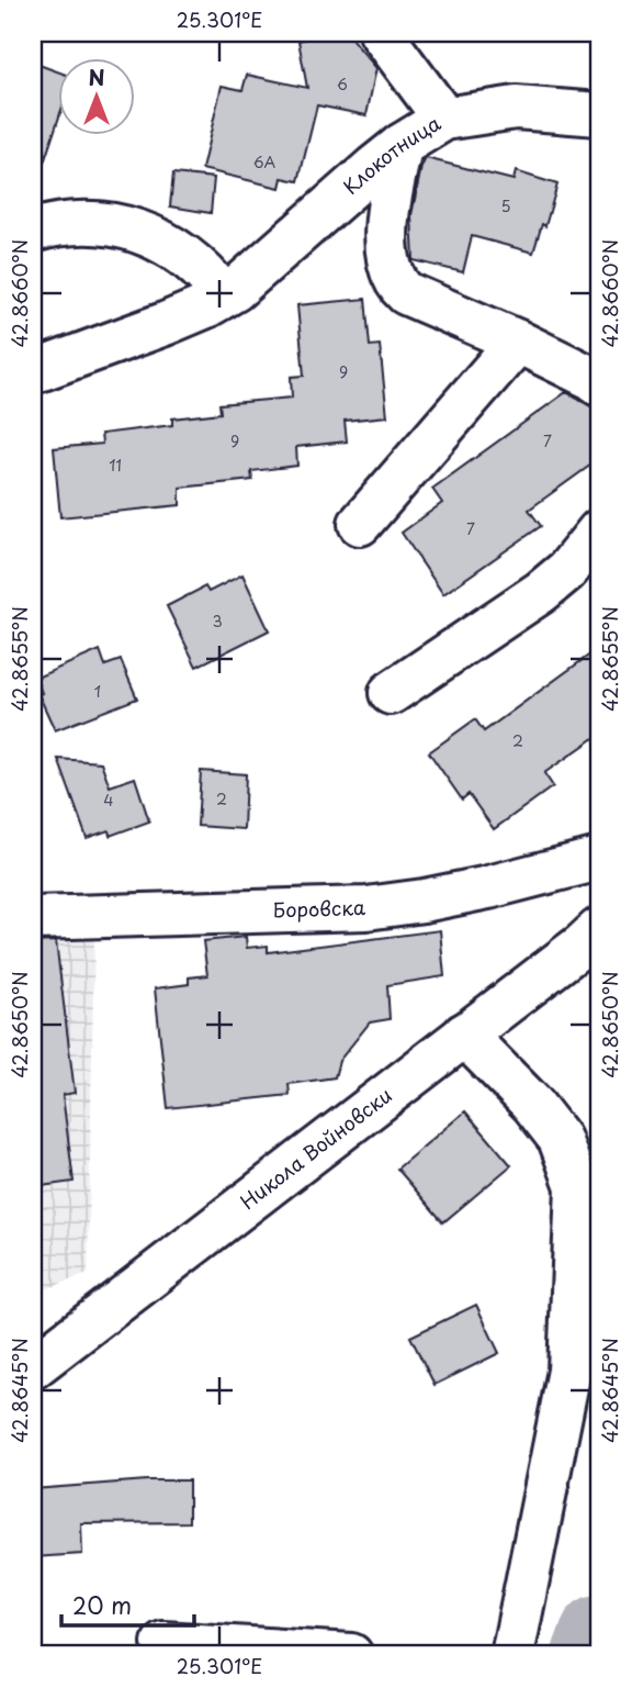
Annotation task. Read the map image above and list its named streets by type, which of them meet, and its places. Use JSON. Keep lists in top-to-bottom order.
{
  "streets": {
    "street": ["Клокотница", "Боровска", "Никола Войновски"]
  },
  "house_numbers": [
    "6",
    "6А",
    "5",
    "9",
    "9",
    "7",
    "11",
    "7",
    "3",
    "1",
    "2",
    "2",
    "4"
  ],
  "scale_bar": "20 m",
  "north": "top",
  "coordinates": [
    "25.301°E",
    "42.8660°N",
    "42.8655°N",
    "42.8650°N",
    "42.8645°N"
  ]
}
